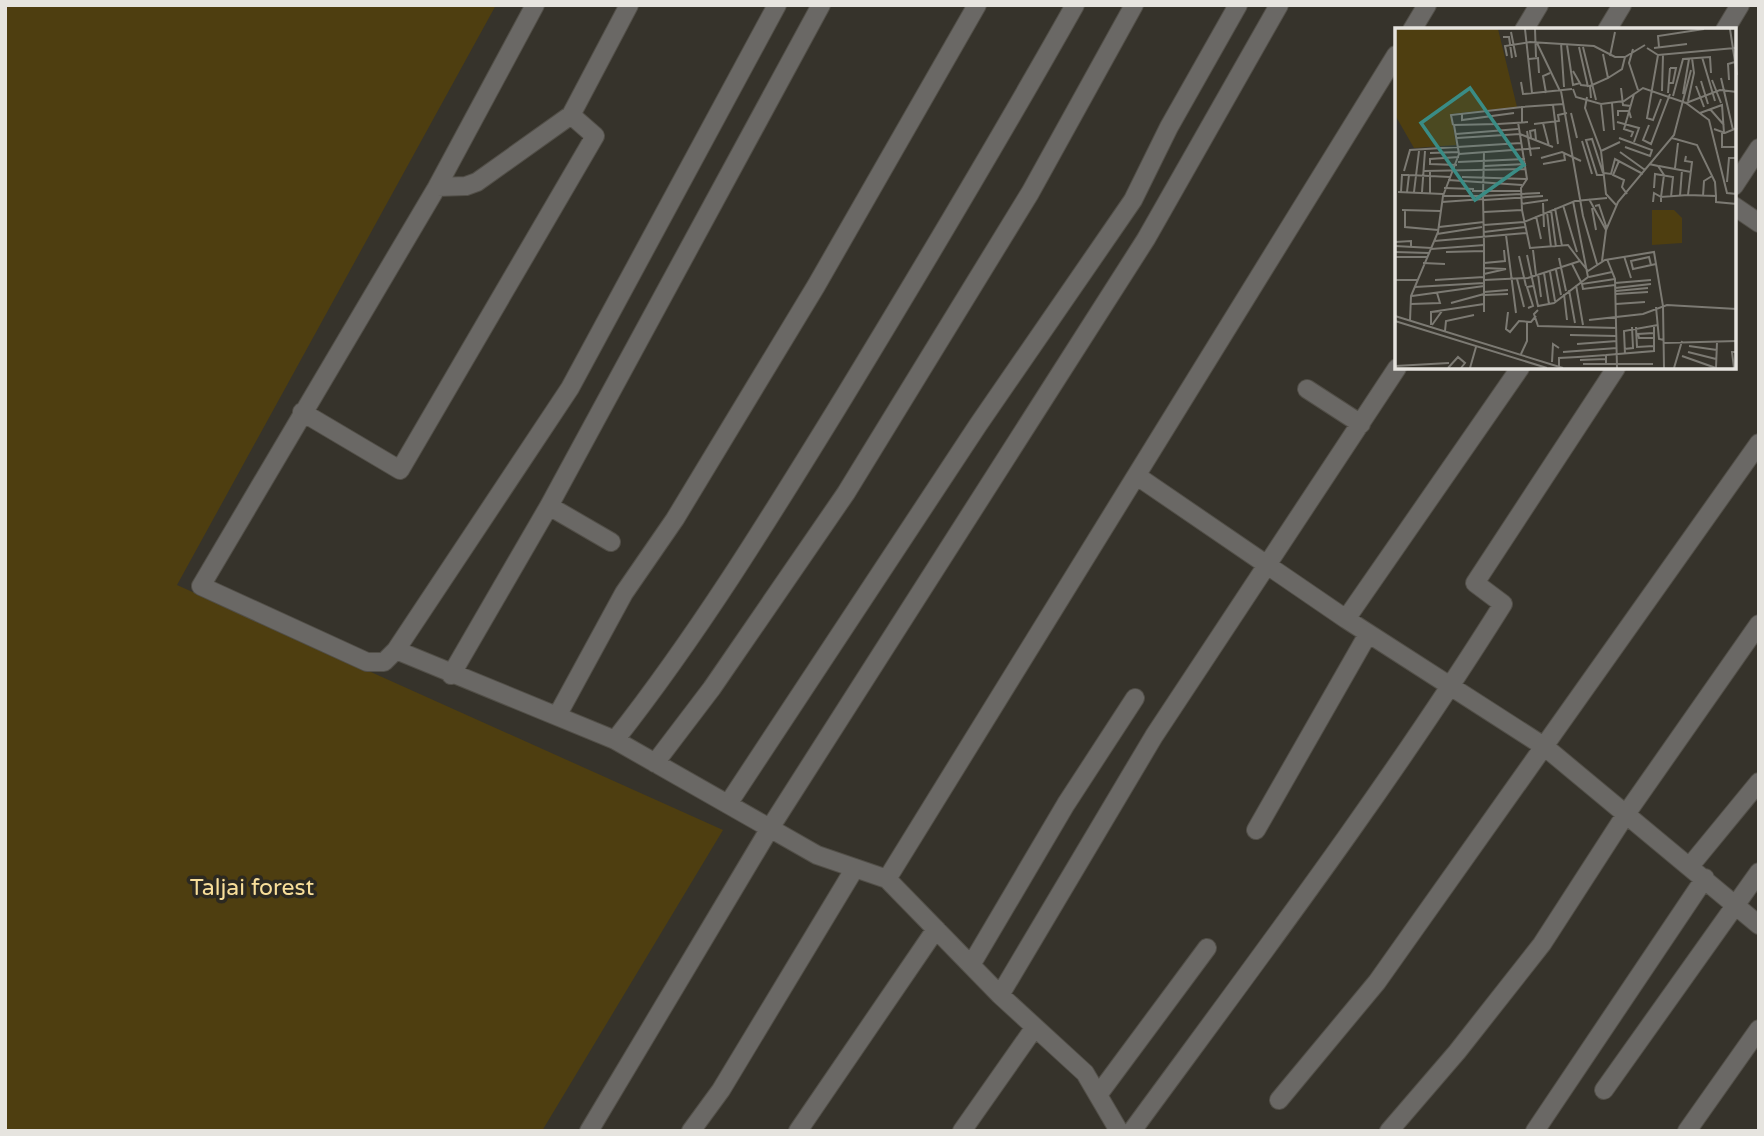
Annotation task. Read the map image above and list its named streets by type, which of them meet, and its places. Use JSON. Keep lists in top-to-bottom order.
{
  "parks": ["Taljai forest"]
}
